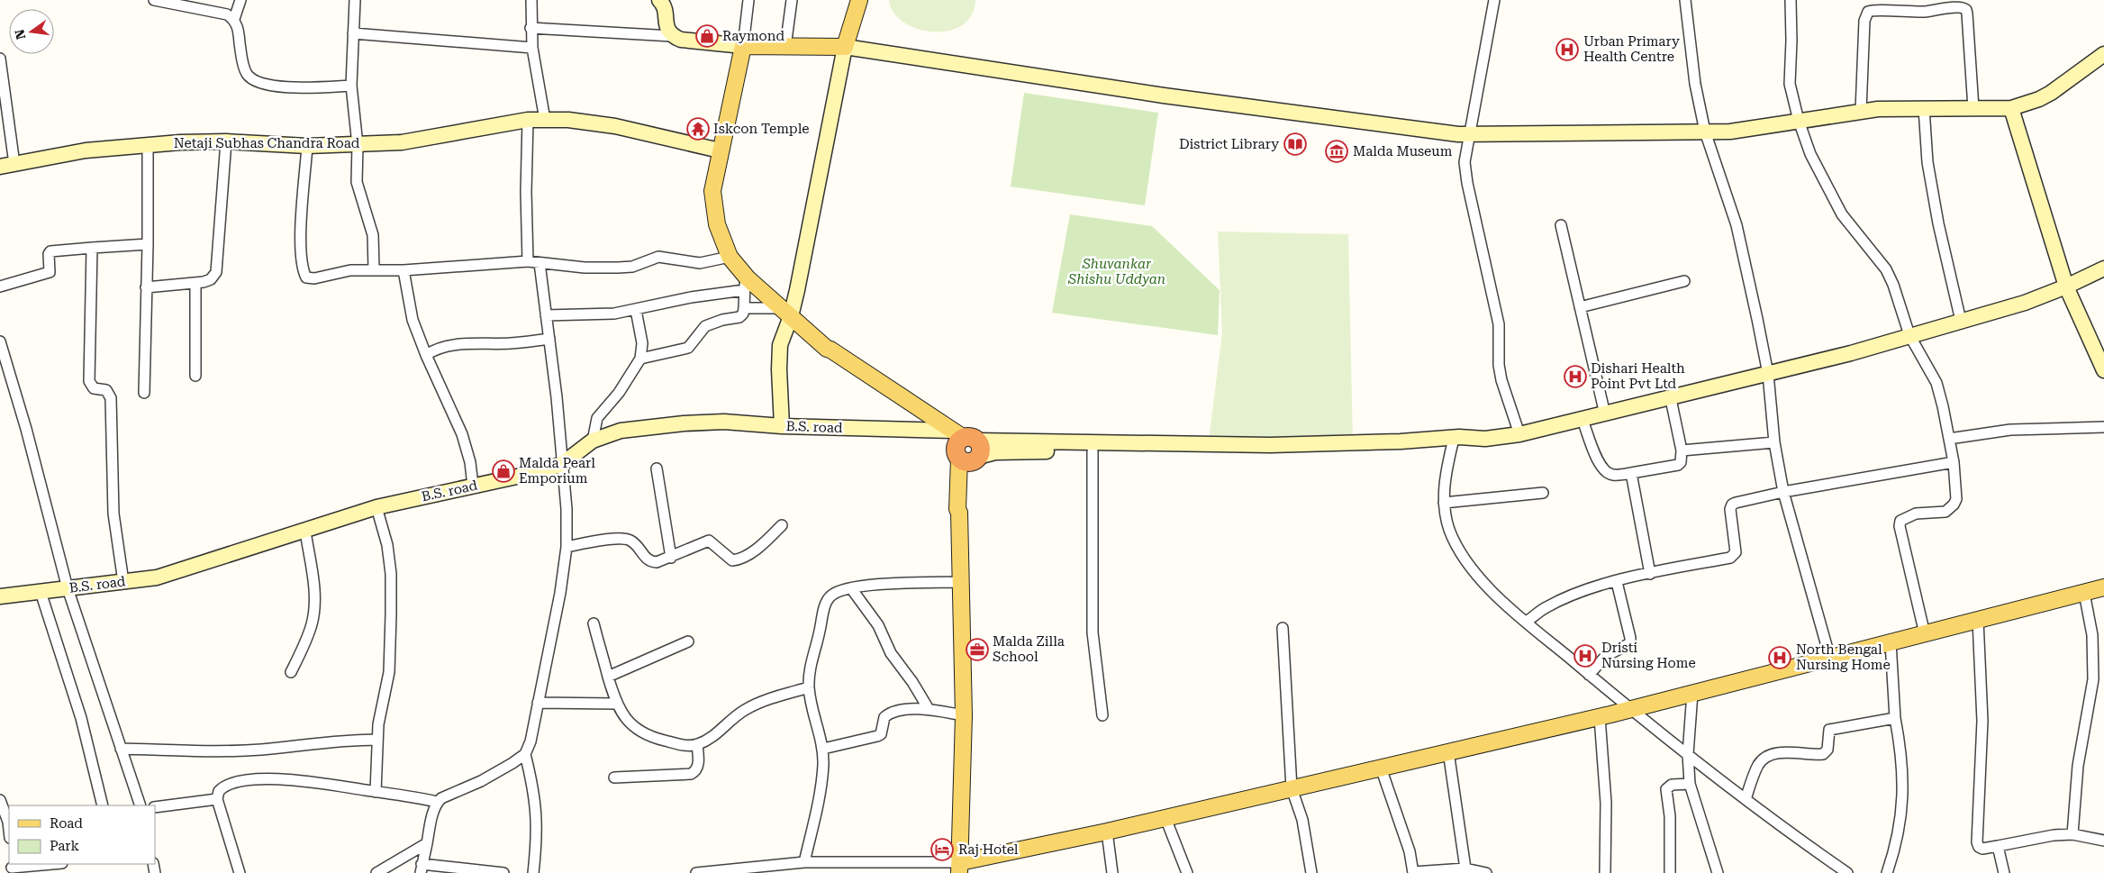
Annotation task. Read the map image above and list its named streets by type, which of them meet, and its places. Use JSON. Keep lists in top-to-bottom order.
{
  "streets": {
    "street": ["Netaji Subhas Chandra Road", "B.S. road"]
  },
  "parks": ["Shuvankar Shishu Uddyan"],
  "places": {
    "shop": ["Raymond", "Malda Pearl Emporium"],
    "hospital": [
      "Urban Primary Health Centre",
      "Dishari Health Point Pvt Ltd",
      "Dristi Nursing Home",
      "North Bengal Nursing Home"
    ],
    "temple": ["Iskcon Temple"],
    "library": ["District Library"],
    "museum": ["Malda Museum"],
    "office": ["Malda Zilla School"],
    "hotel": ["Raj Hotel"]
  },
  "legend": ["Road", "Park"],
  "north": "left"
}
